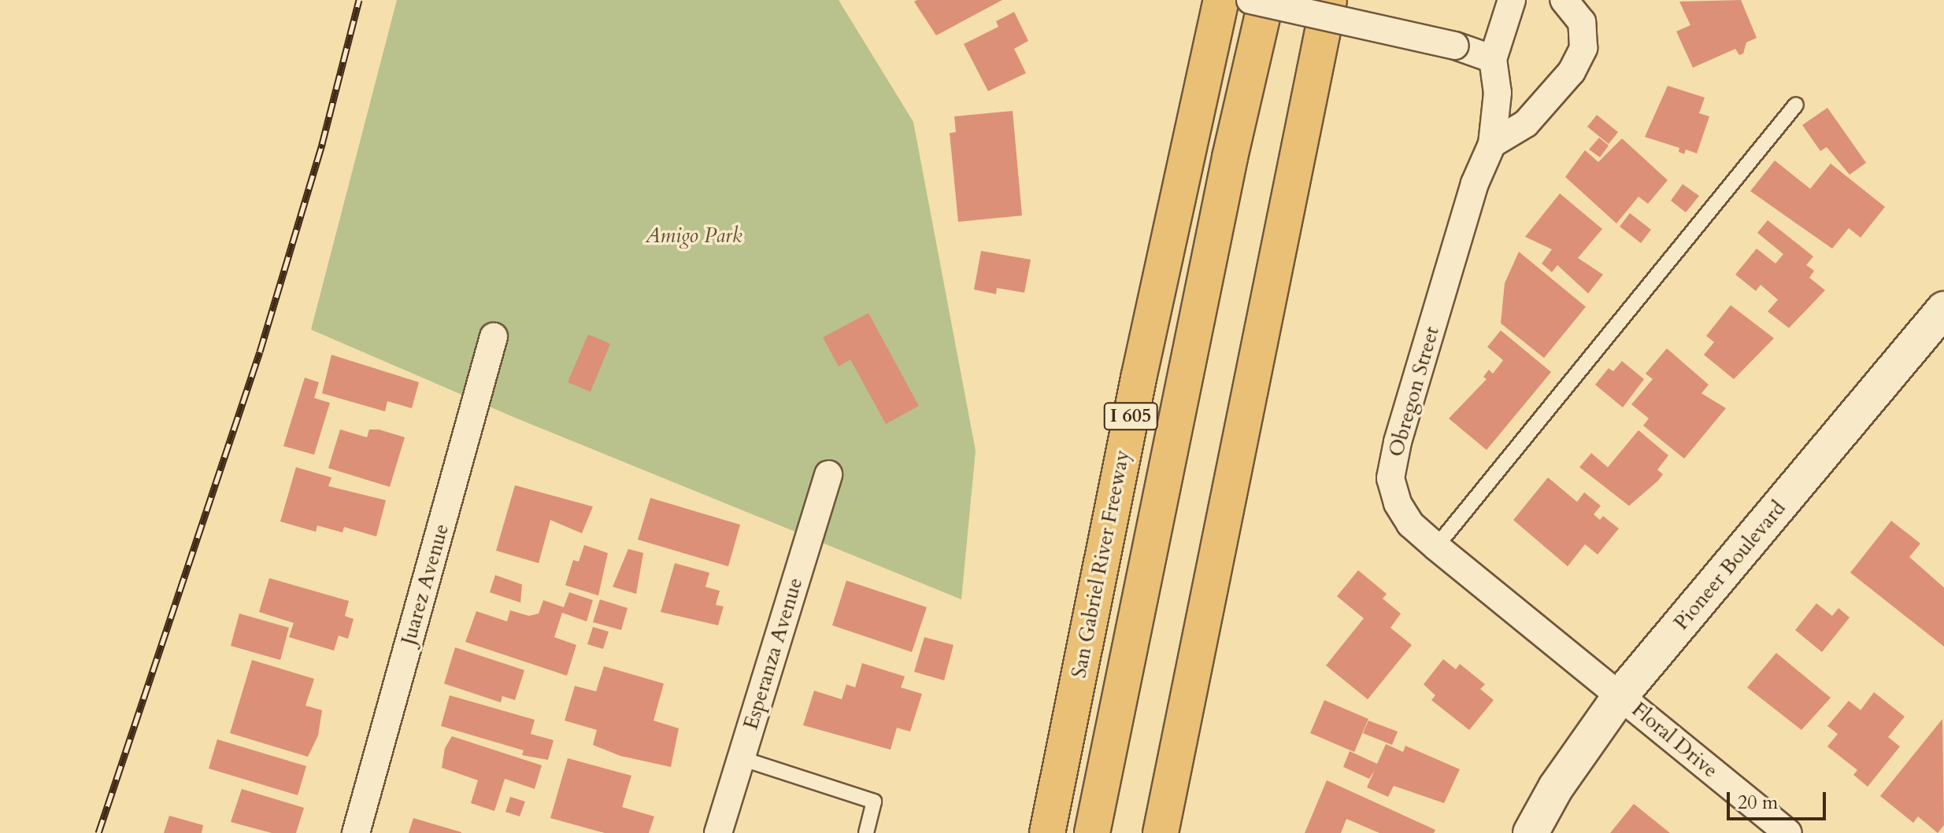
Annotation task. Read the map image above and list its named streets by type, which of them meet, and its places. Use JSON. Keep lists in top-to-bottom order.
{
  "streets": {
    "highway": ["I 605", "San Gabriel River Freeway"],
    "street": [
      "Obregon Street",
      "Pioneer Boulevard",
      "Juarez Avenue",
      "Esperanza Avenue",
      "Floral Drive"
    ]
  },
  "crossings": [
    ["Obregon Street", "Pioneer Boulevard"],
    ["Obregon Street", "Floral Drive"],
    ["Pioneer Boulevard", "Floral Drive"]
  ],
  "parks": ["Amigo Park"],
  "scale_bar": "20 m"
}
